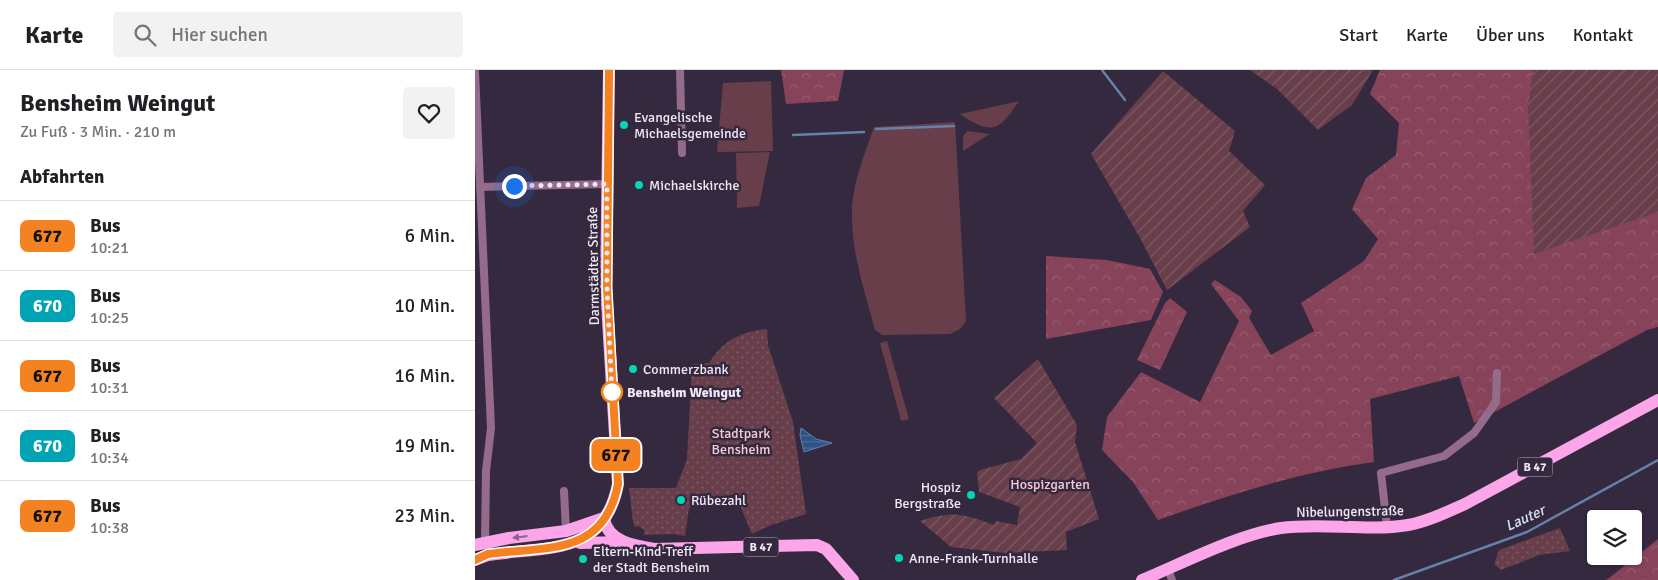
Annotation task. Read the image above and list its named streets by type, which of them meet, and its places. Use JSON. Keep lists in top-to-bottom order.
{
  "streets": {
    "main road": ["Darmstädter Straße", "B 47", "Nibelungenstraße"]
  },
  "crossings": [
    ["Darmstädter Straße", "B 47"]
  ],
  "water": ["Lauter"],
  "parks": ["Stadtpark Bensheim", "Hospizgarten"],
  "places": [
    "Evangelische Michaelsgemeinde",
    "Michaelskirche",
    "Commerzbank",
    "Bensheim Weingut",
    "Hospiz Bergstraße",
    "Rübezahl",
    "Anne-Frank-Turnhalle",
    "Eltern-Kind-Treff der Stadt Bensheim"
  ],
  "lines": ["bus line 677"],
  "page": {
    "header": "Karte",
    "search": "Hier suchen",
    "nav": [
      "Start",
      "Karte",
      "Über uns",
      "Kontakt"
    ],
    "heading": [
      ["Bensheim Weingut", "Zu Fuß · 3 Min. · 210 m"],
      "Abfahrten"
    ],
    "on_map": "677",
    "list": [
      {
        "mark": "677",
        "name": "Bus",
        "note": "10:21",
        "value": "6 Min."
      },
      {
        "mark": "670",
        "name": "Bus",
        "note": "10:25",
        "value": "10 Min."
      },
      {
        "mark": "677",
        "name": "Bus",
        "note": "10:31",
        "value": "16 Min."
      },
      {
        "mark": "670",
        "name": "Bus",
        "note": "10:34",
        "value": "19 Min."
      },
      {
        "mark": "677",
        "name": "Bus",
        "note": "10:38",
        "value": "23 Min."
      }
    ]
  }
}
